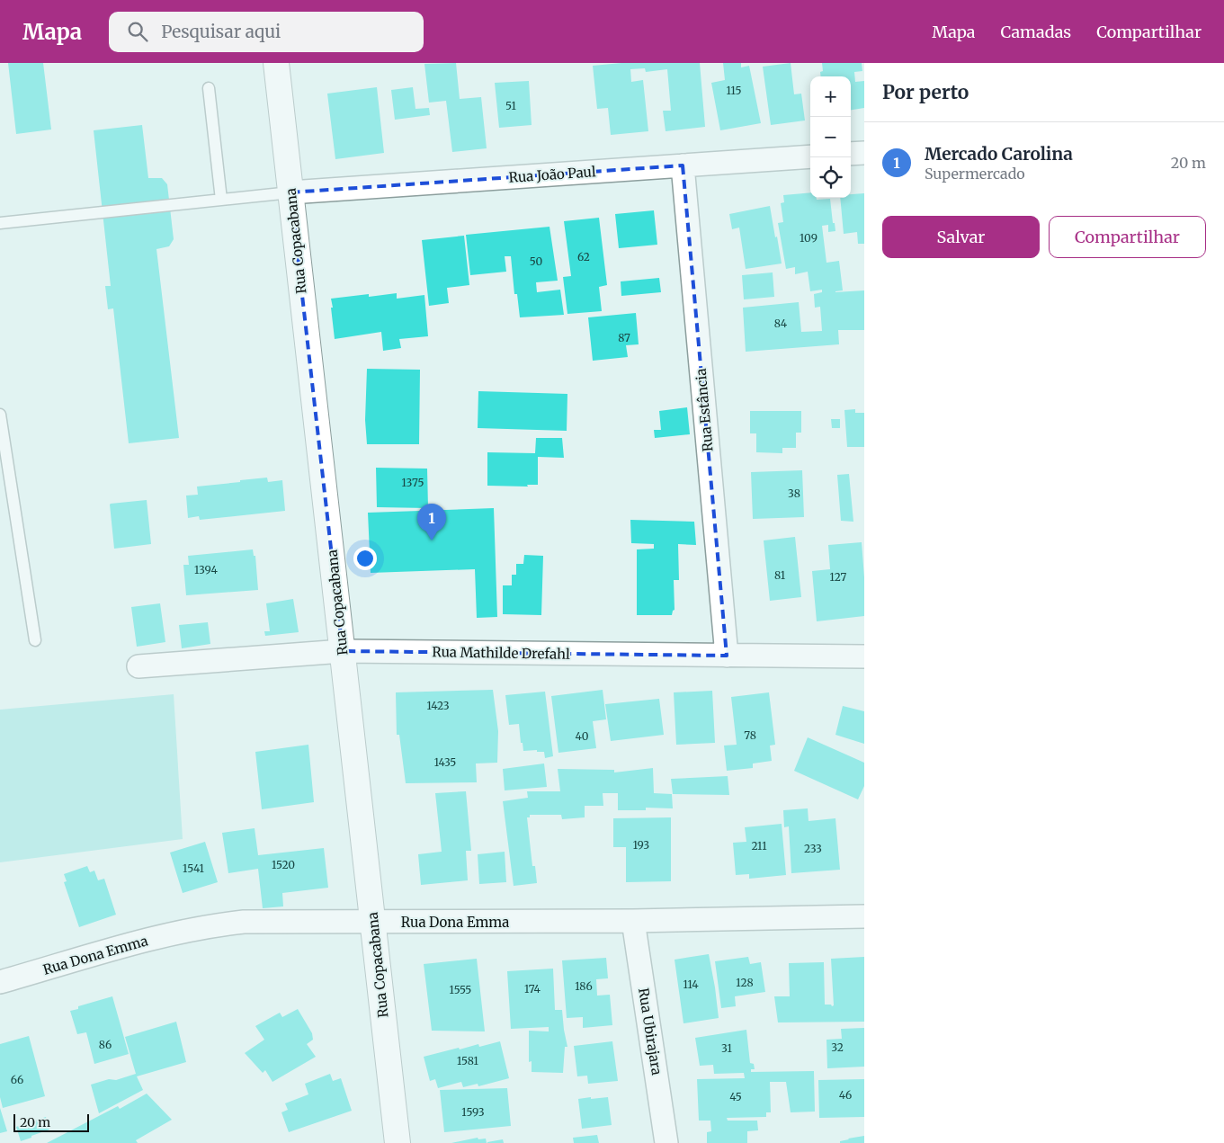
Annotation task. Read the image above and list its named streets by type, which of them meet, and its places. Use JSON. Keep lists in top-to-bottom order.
{
  "streets": {
    "main road": ["Rua Copacabana"],
    "street": [
      "Rua João Paul",
      "Rua Estância",
      "Rua Mathilde Drefahl",
      "Rua Dona Emma",
      "Rua Ubirajara"
    ]
  },
  "crossings": [
    ["Rua João Paul", "Rua Copacabana"],
    ["Rua João Paul", "Rua Estância"],
    ["Rua Copacabana", "Rua Mathilde Drefahl"],
    ["Rua Copacabana", "Rua Dona Emma"],
    ["Rua Estância", "Rua Mathilde Drefahl"],
    ["Rua Dona Emma", "Rua Ubirajara"]
  ],
  "house_numbers": [
    "115",
    "51",
    "109",
    "62",
    "50",
    "84",
    "87",
    "1375",
    "38",
    "1394",
    "81",
    "127",
    "1423",
    "78",
    "40",
    "1435",
    "193",
    "211",
    "233",
    "1520",
    "1541",
    "128",
    "114",
    "186",
    "174",
    "1555",
    "86",
    "32",
    "31",
    "1581",
    "66",
    "46",
    "45",
    "1593"
  ],
  "scale_bar": "20 m",
  "page": {
    "header": "Mapa",
    "search": "Pesquisar aqui",
    "nav": ["Mapa", "Camadas", "Compartilhar"],
    "heading": "Por perto",
    "map_buttons": ["+", "−"],
    "list": [
      {
        "mark": "1",
        "name": "Mercado Carolina",
        "note": "Supermercado",
        "value": "20 m"
      }
    ],
    "buttons": ["Salvar", "Compartilhar"],
    "pins": "1",
    "scale": "20 m"
  }
}
